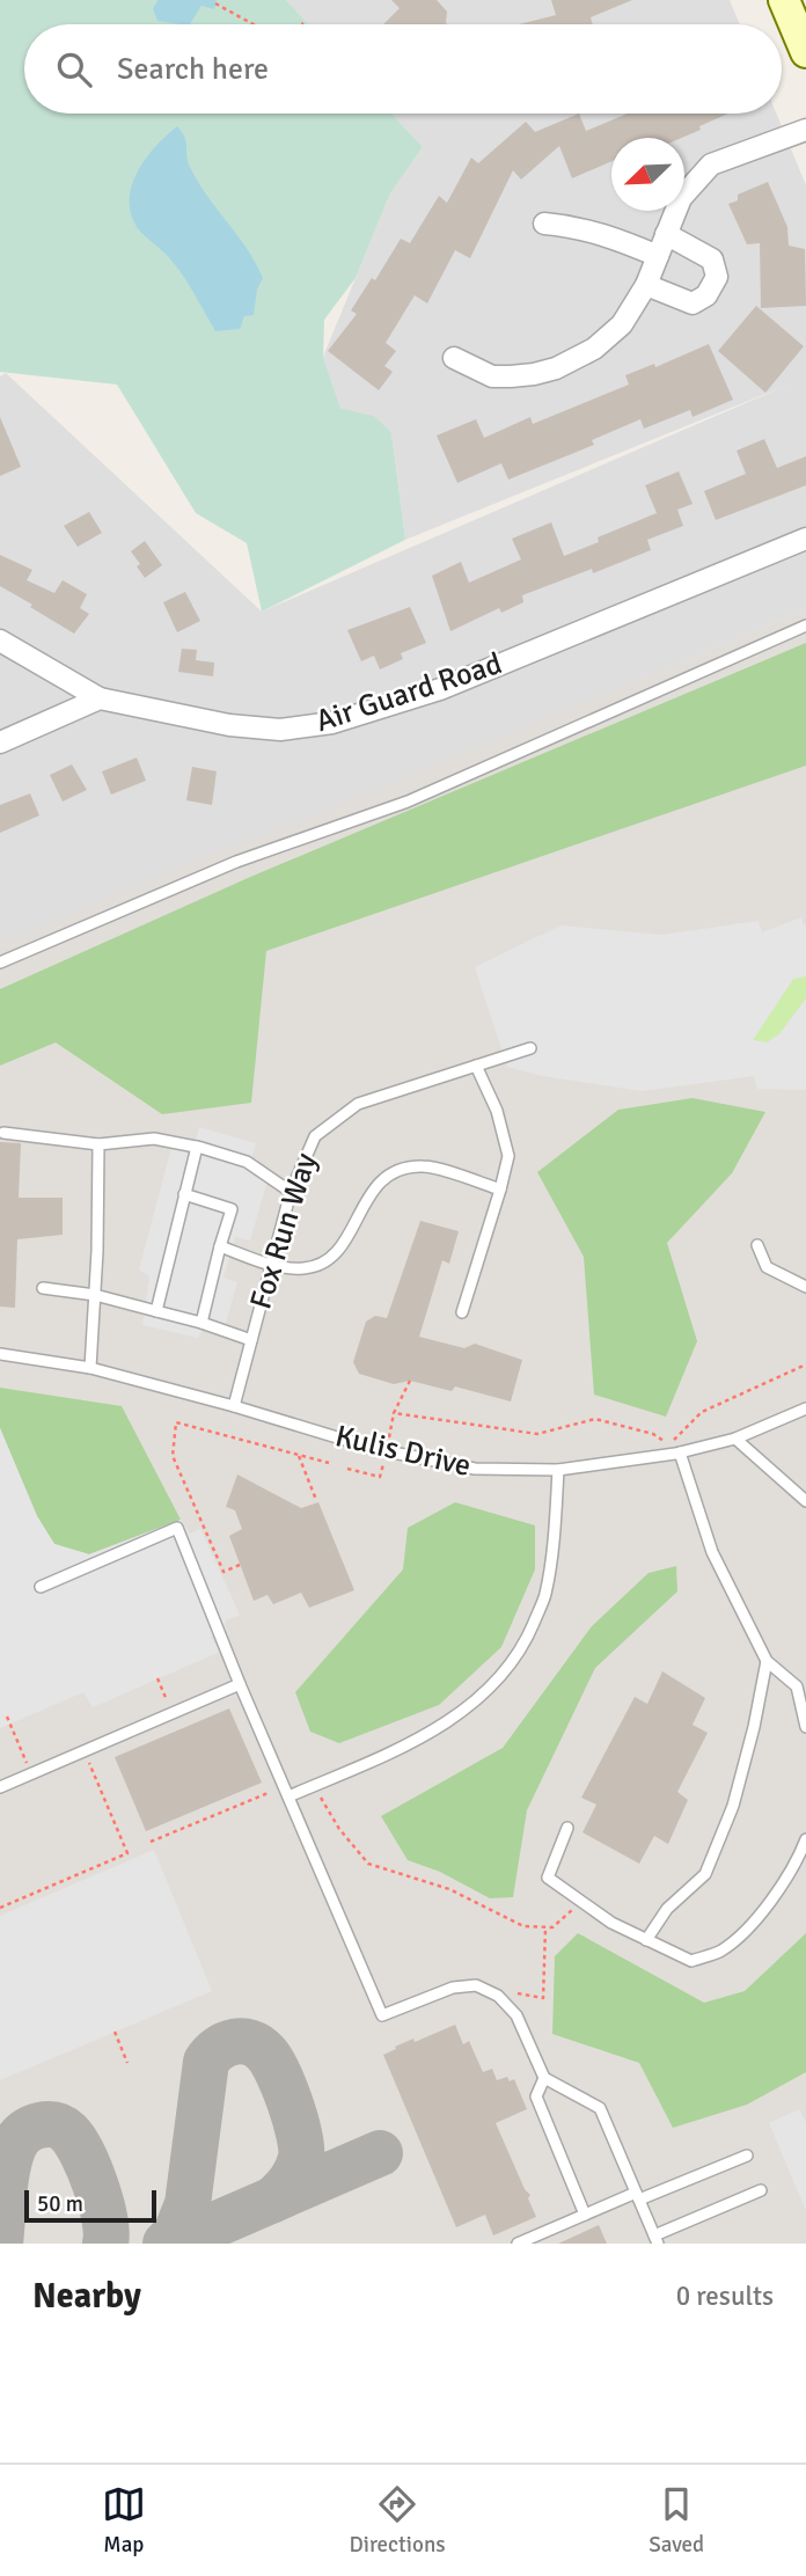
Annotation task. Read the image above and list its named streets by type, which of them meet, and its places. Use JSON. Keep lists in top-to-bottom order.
{
  "streets": {
    "street": ["Air Guard Road"],
    "lane": ["Fox Run Way", "Kulis Drive"]
  },
  "crossings": [
    ["Fox Run Way", "Kulis Drive"]
  ],
  "scale_bar": "50 m",
  "north": "bottom left",
  "page": {
    "search": "Search here",
    "scale": "50 m",
    "heading": ["Nearby", "0 results"],
    "nav": ["Map", "Directions", "Saved"]
  }
}
